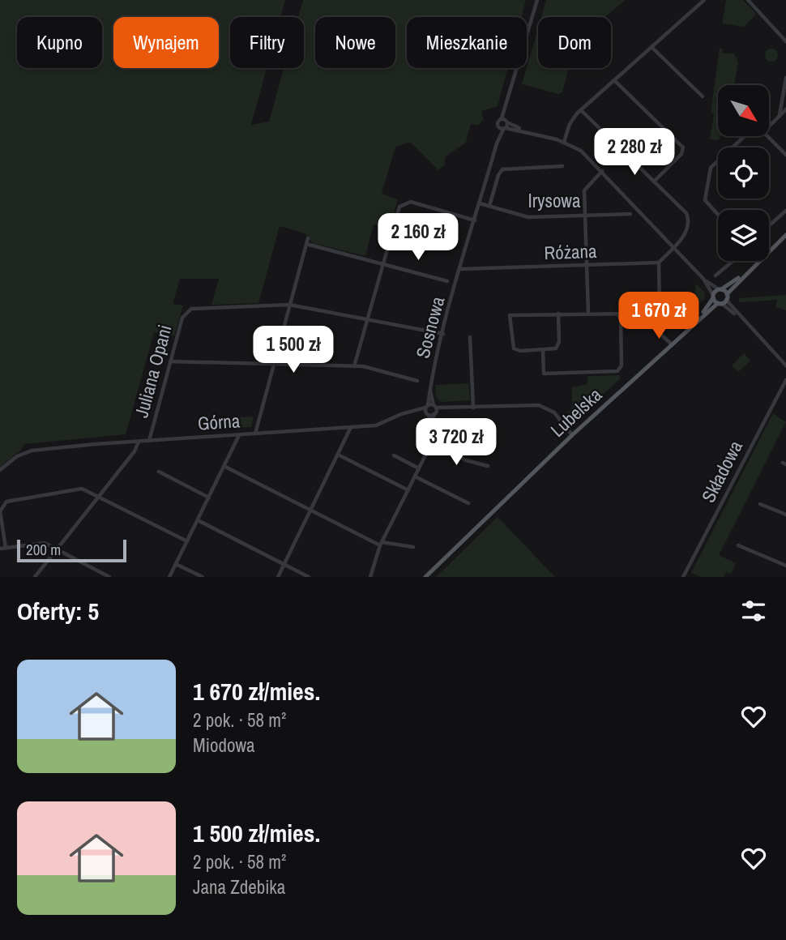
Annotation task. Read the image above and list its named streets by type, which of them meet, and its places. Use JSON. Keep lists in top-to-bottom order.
{
  "streets": {
    "main road": ["Lubelska"],
    "street": [
      "Irysowa",
      "Różana",
      "Sosnowa",
      "Juliana Opani",
      "Górna",
      "Składowa"
    ]
  },
  "crossings": [
    ["Irysowa", "Sosnowa"],
    ["Różana", "Sosnowa"],
    ["Sosnowa", "Juliana Opani"],
    ["Sosnowa", "Górna"],
    ["Juliana Opani", "Górna"],
    ["Lubelska", "Górna"]
  ],
  "scale_bar": "200 m",
  "north": "bottom right",
  "page": {
    "chip": [
      "Kupno",
      "Wynajem",
      "Filtry",
      "Nowe",
      "Mieszkanie",
      "Dom"
    ],
    "price": [
      "2 280 zł",
      "2 160 zł",
      "1 670 zł",
      "1 500 zł",
      "3 720 zł"
    ],
    "scale": "200 m",
    "heading": "Oferty: 5",
    "list": [
      {
        "name": "1 670 zł/mies.",
        "note": "2 pok. · 58 m² · Miodowa"
      },
      {
        "name": "1 500 zł/mies.",
        "note": "2 pok. · 58 m² · Jana Zdebika"
      }
    ]
  }
}
